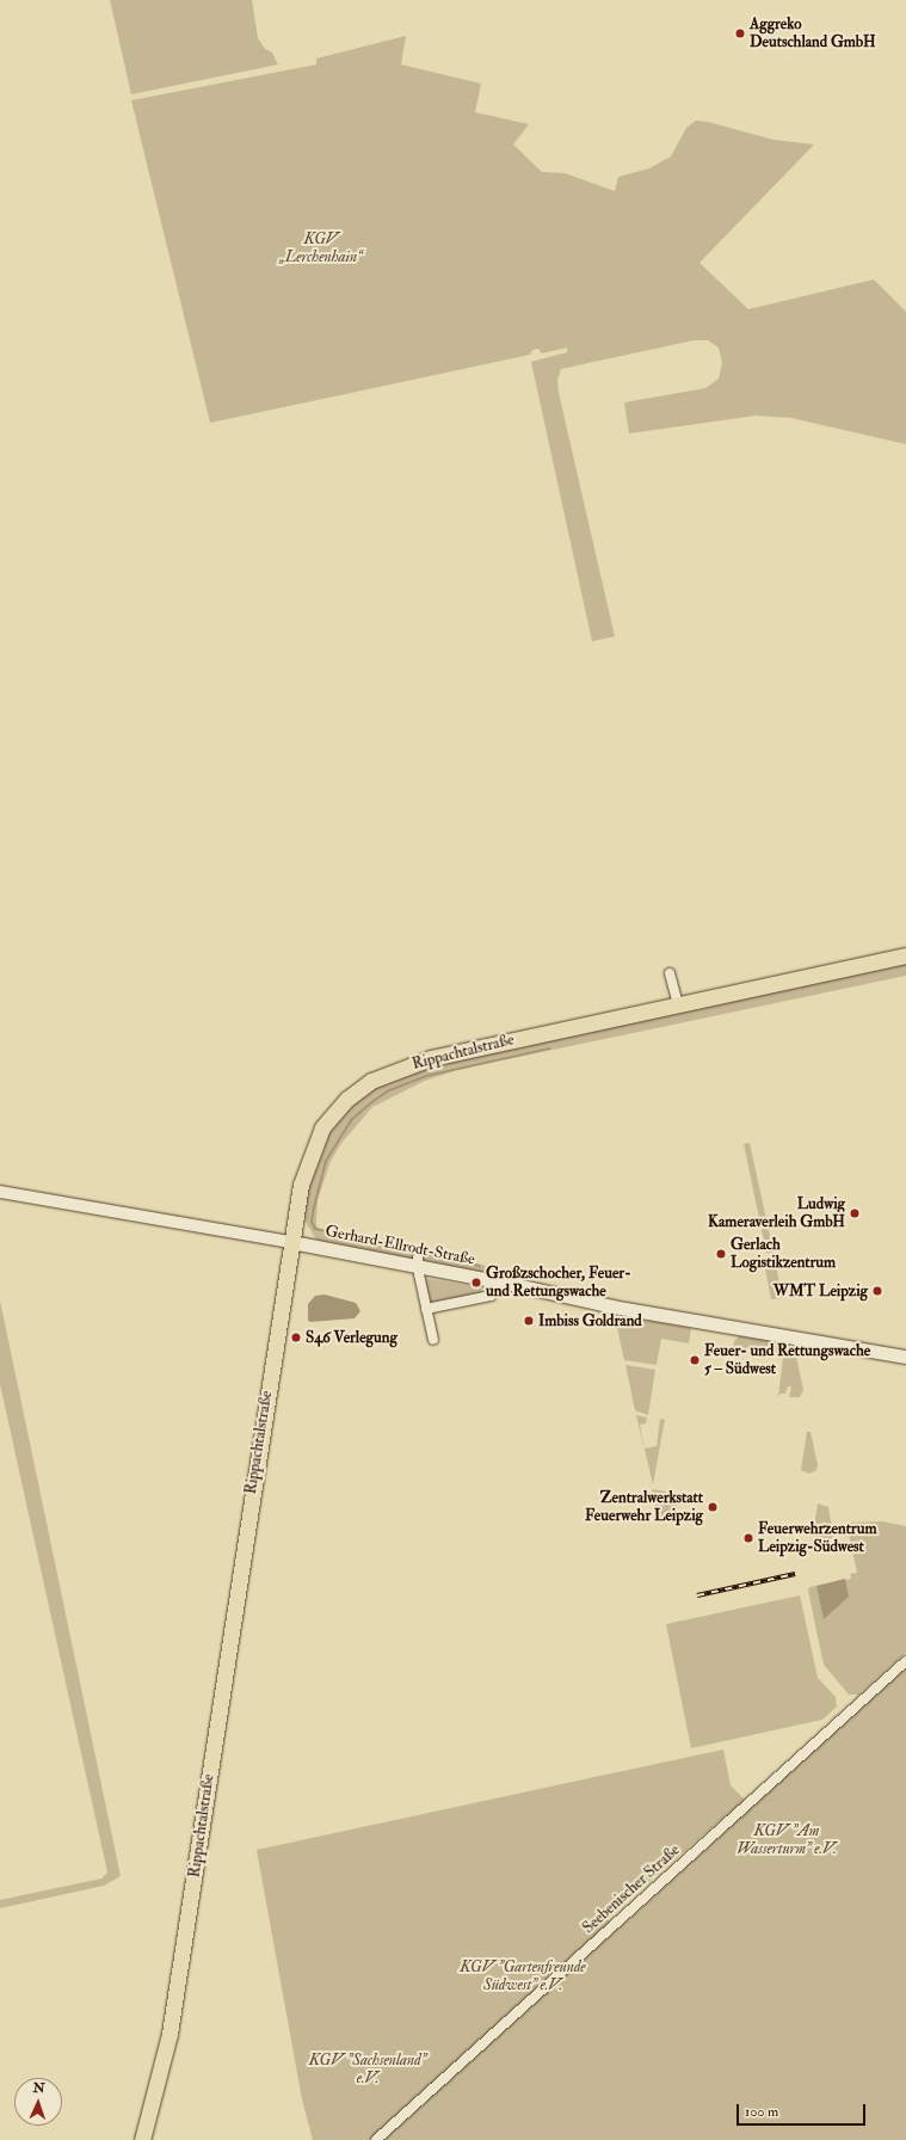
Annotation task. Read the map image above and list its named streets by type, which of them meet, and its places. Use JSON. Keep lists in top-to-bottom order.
{
  "streets": {
    "main road": ["Rippachtalstraße", "Gerhard-Ellrodt-Straße"],
    "street": ["Seebenischer Straße"]
  },
  "crossings": [
    ["Rippachtalstraße", "Gerhard-Ellrodt-Straße"]
  ],
  "parks": [
    "KGV „Lerchenhain“",
    "KGV \"Am Wasserturm\" e.V.",
    "KGV \"Gartenfreunde Südwest\" e.V.",
    "KGV \"Sachsenland\" e.V."
  ],
  "places": [
    "Aggreko Deutschland GmbH",
    "Ludwig Kameraverleih GmbH",
    "Gerlach Logistikzentrum",
    "Großzschocher, Feuer- und Rettungswache",
    "WMT Leipzig",
    "Imbiss Goldrand",
    "S46 Verlegung",
    "Feuer- und Rettungswache 5 – Südwest",
    "Zentralwerkstatt Feuerwehr Leipzig",
    "Feuerwehrzentrum Leipzig-Südwest"
  ],
  "scale_bar": "100 m",
  "north": "top"
}
